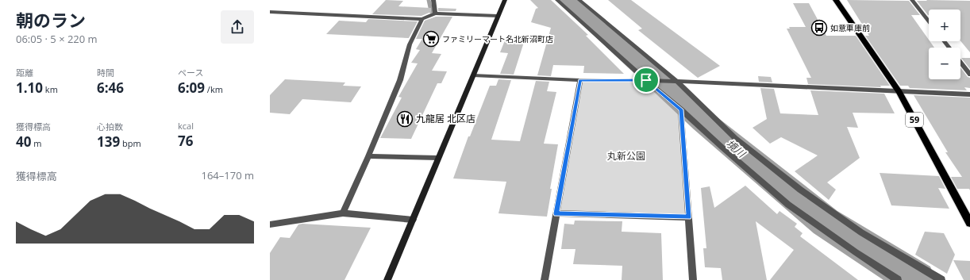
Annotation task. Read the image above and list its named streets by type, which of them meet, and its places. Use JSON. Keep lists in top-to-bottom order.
{
  "streets": {
    "main road": ["59"]
  },
  "water": ["境川"],
  "parks": ["丸新公園"],
  "places": {
    "bus stop": ["如意車庫前"],
    "supermarket": ["ファミリーマート名北新沼町店"],
    "restaurant": ["九龍居 北区店"]
  },
  "page": {
    "heading": ["朝のラン", "06:05 · 5 × 220 m"],
    "map_buttons": ["+", "−"],
    "stats": [
      ["距離", "1.10 km"],
      ["時間", "6:46"],
      ["ペース", "6:09 /km"],
      ["獲得標高", "40 m"],
      ["心拍数", "139 bpm"],
      ["kcal", "76"]
    ],
    "chart": ["獲得標高", "164–170 m"]
  }
}
